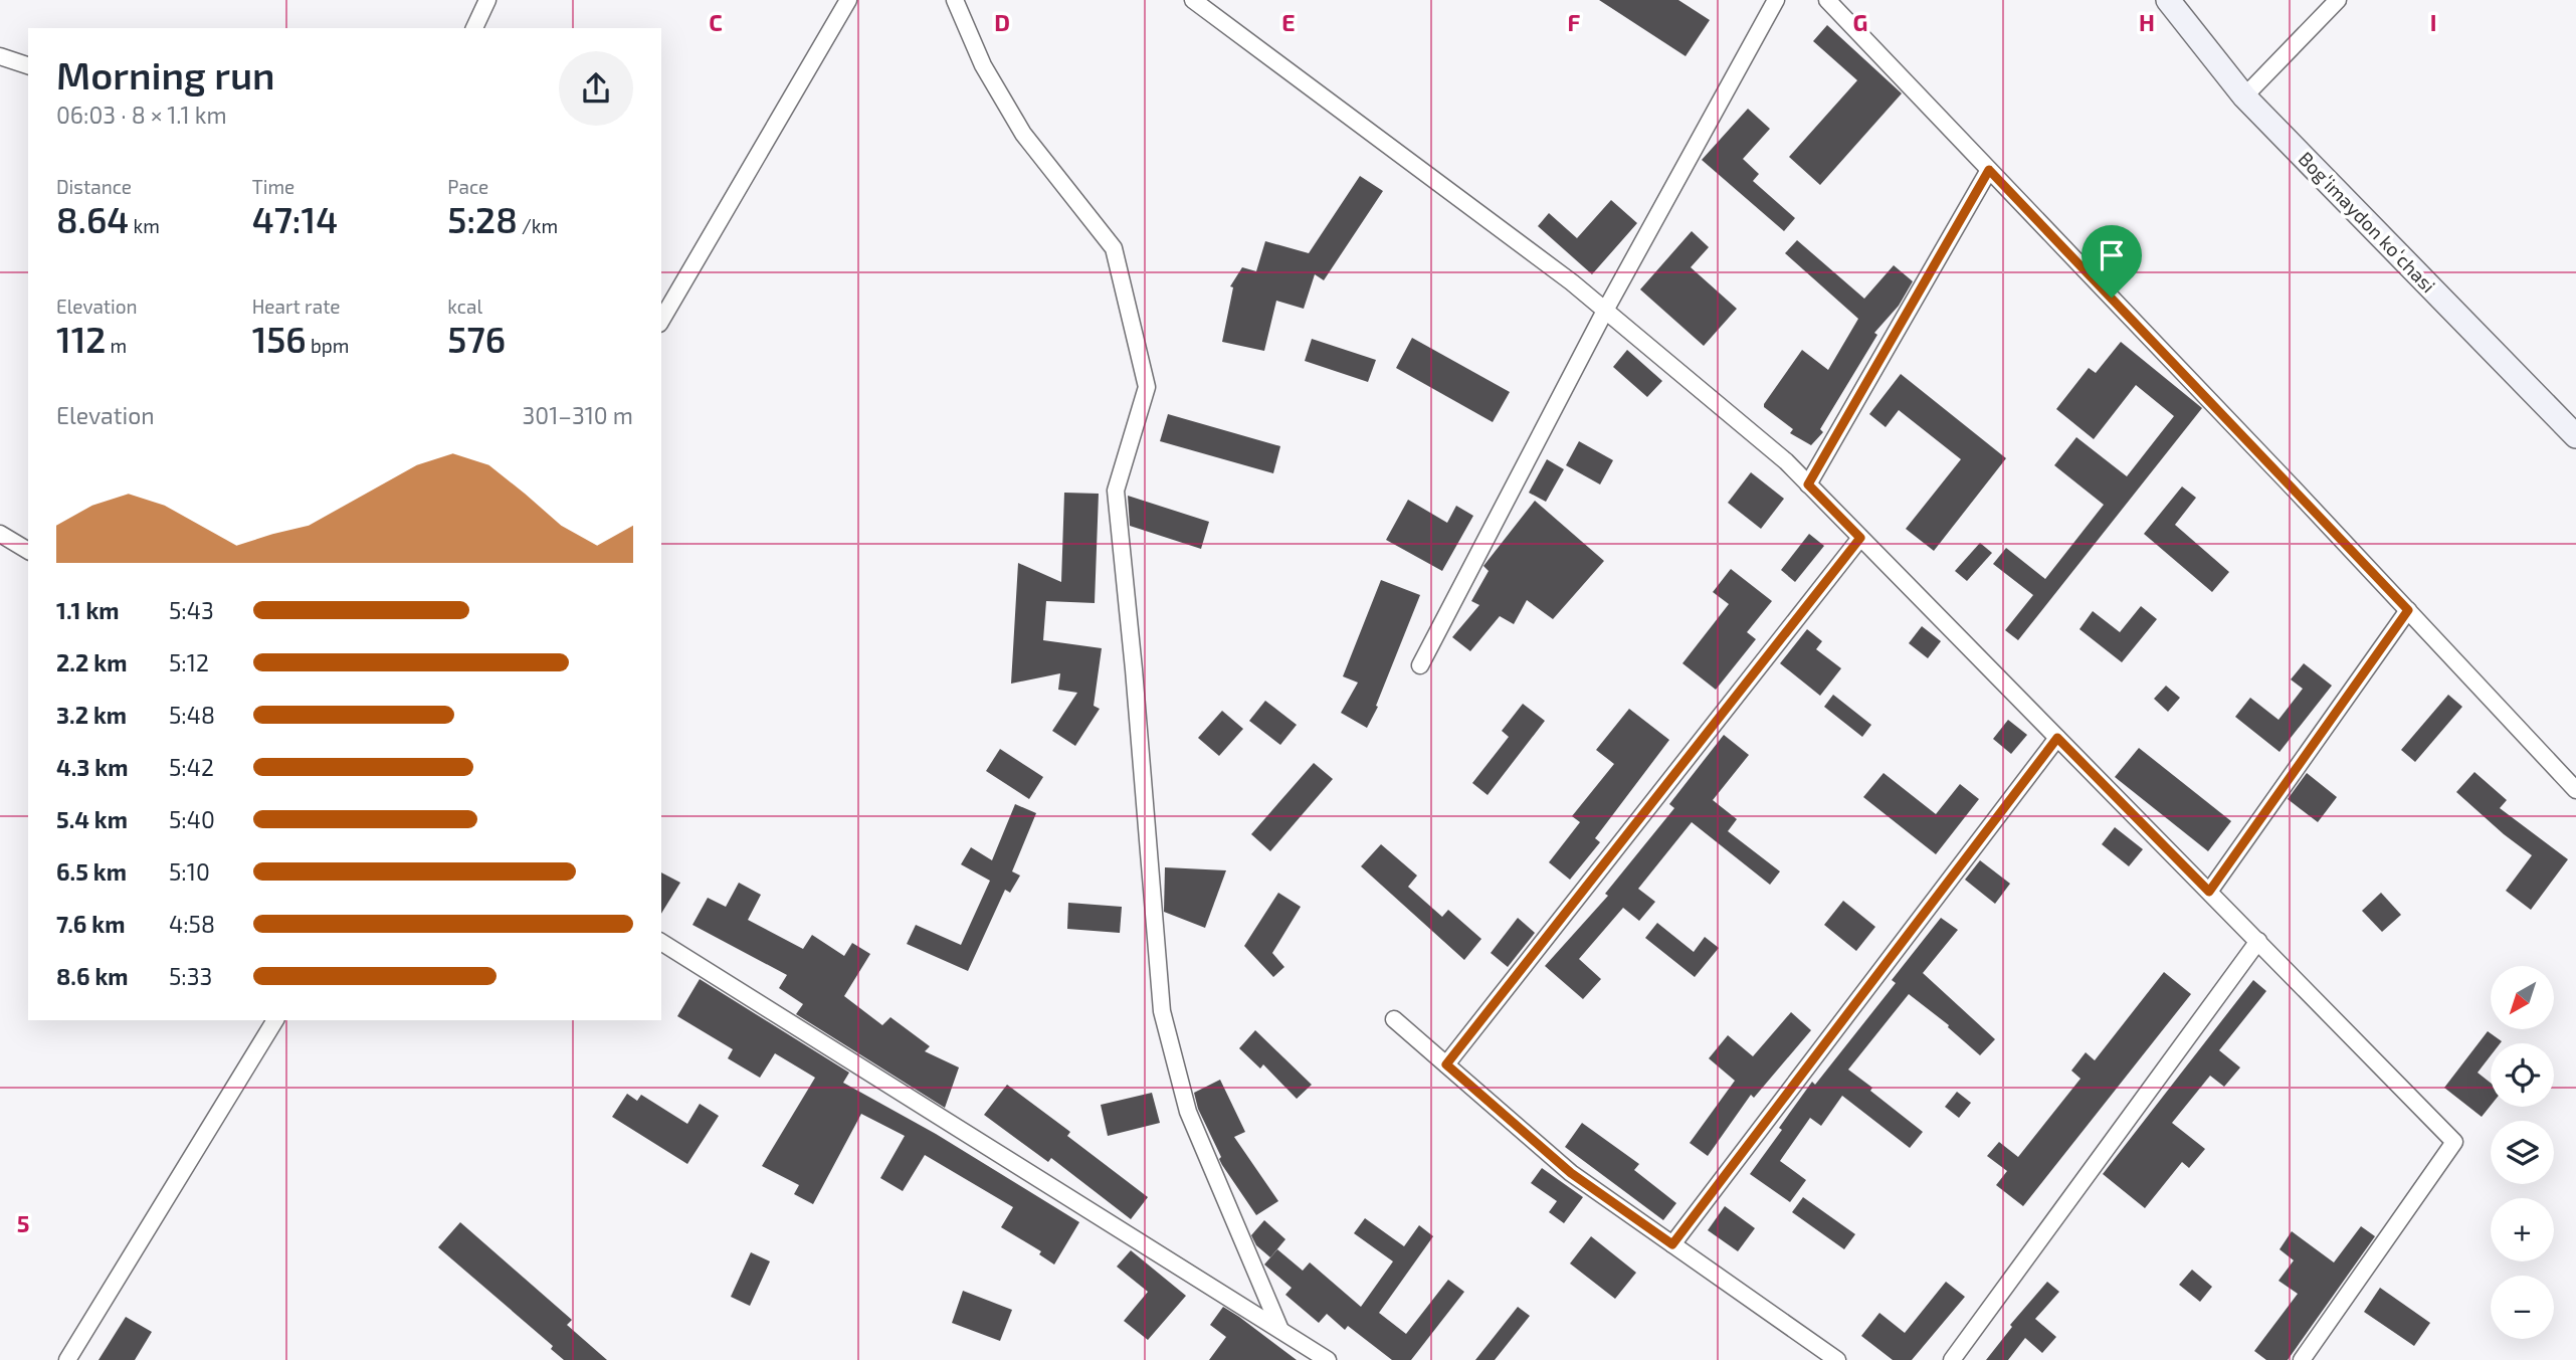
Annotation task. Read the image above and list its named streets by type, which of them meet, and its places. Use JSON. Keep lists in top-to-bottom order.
{
  "streets": {
    "main road": ["Bogʻimaydon koʻchasi"]
  },
  "north": "bottom left",
  "page": {
    "heading": ["Morning run", "06:03 · 8 × 1.1 km"],
    "stats": [
      ["Distance", "8.64 km"],
      ["Time", "47:14"],
      ["Pace", "5:28 /km"],
      ["Elevation", "112 m"],
      ["Heart rate", "156 bpm"],
      ["kcal", "576"]
    ],
    "chart": ["Elevation", "301–310 m"],
    "list": [
      {
        "name": "1.1 km",
        "note": "5:43"
      },
      {
        "name": "2.2 km",
        "note": "5:12"
      },
      {
        "name": "3.2 km",
        "note": "5:48"
      },
      {
        "name": "4.3 km",
        "note": "5:42"
      },
      {
        "name": "5.4 km",
        "note": "5:40"
      },
      {
        "name": "6.5 km",
        "note": "5:10"
      },
      {
        "name": "7.6 km",
        "note": "4:58"
      },
      {
        "name": "8.6 km",
        "note": "5:33"
      }
    ],
    "map_buttons": ["+", "−"]
  },
  "grid": {
    "columns": [
      "C",
      "D",
      "E",
      "F",
      "G",
      "H",
      "I"
    ],
    "rows": ["5"]
  }
}
